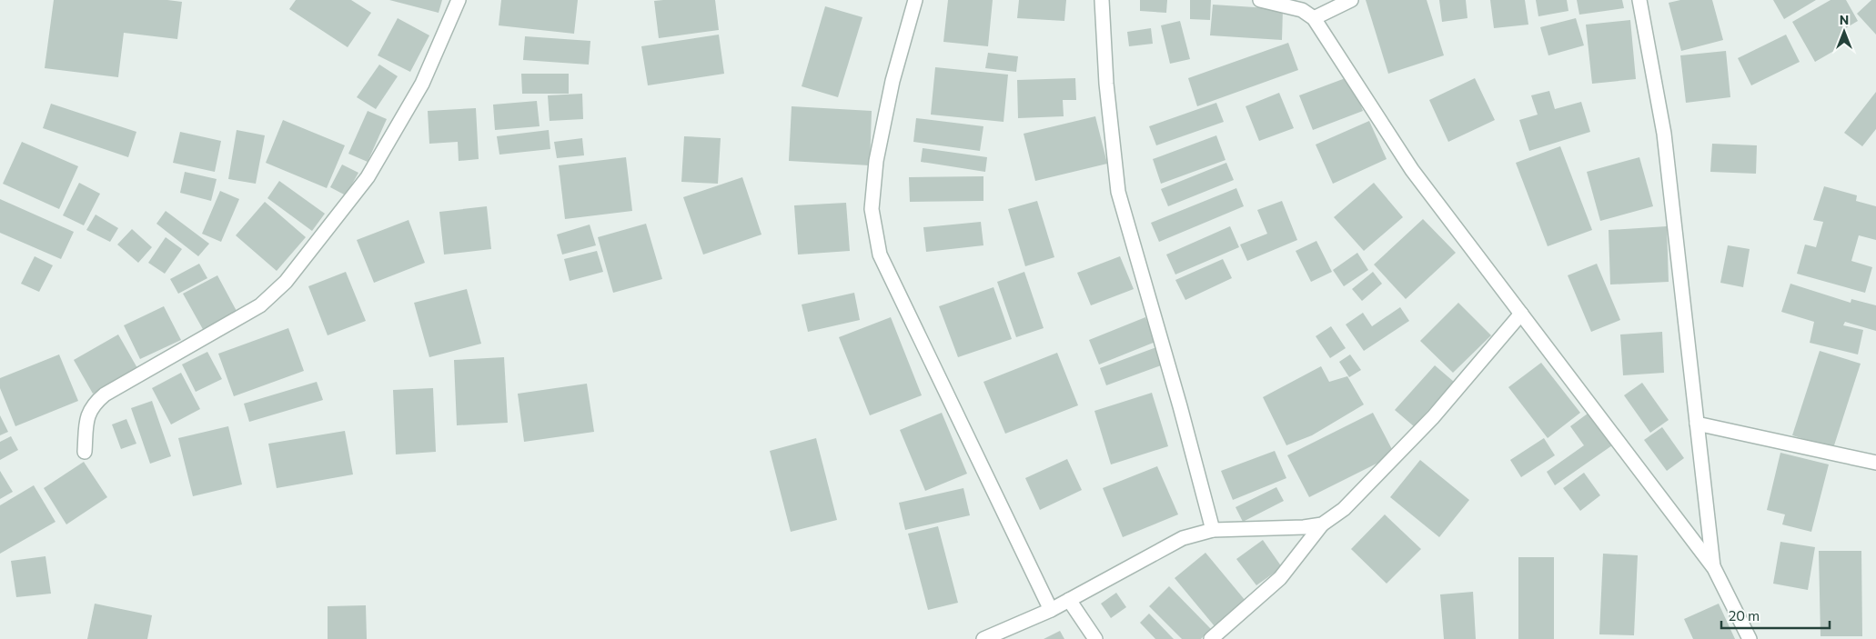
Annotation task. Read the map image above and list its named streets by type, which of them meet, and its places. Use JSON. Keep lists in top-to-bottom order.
{
  "scale_bar": "20 m",
  "north": "top"
}
